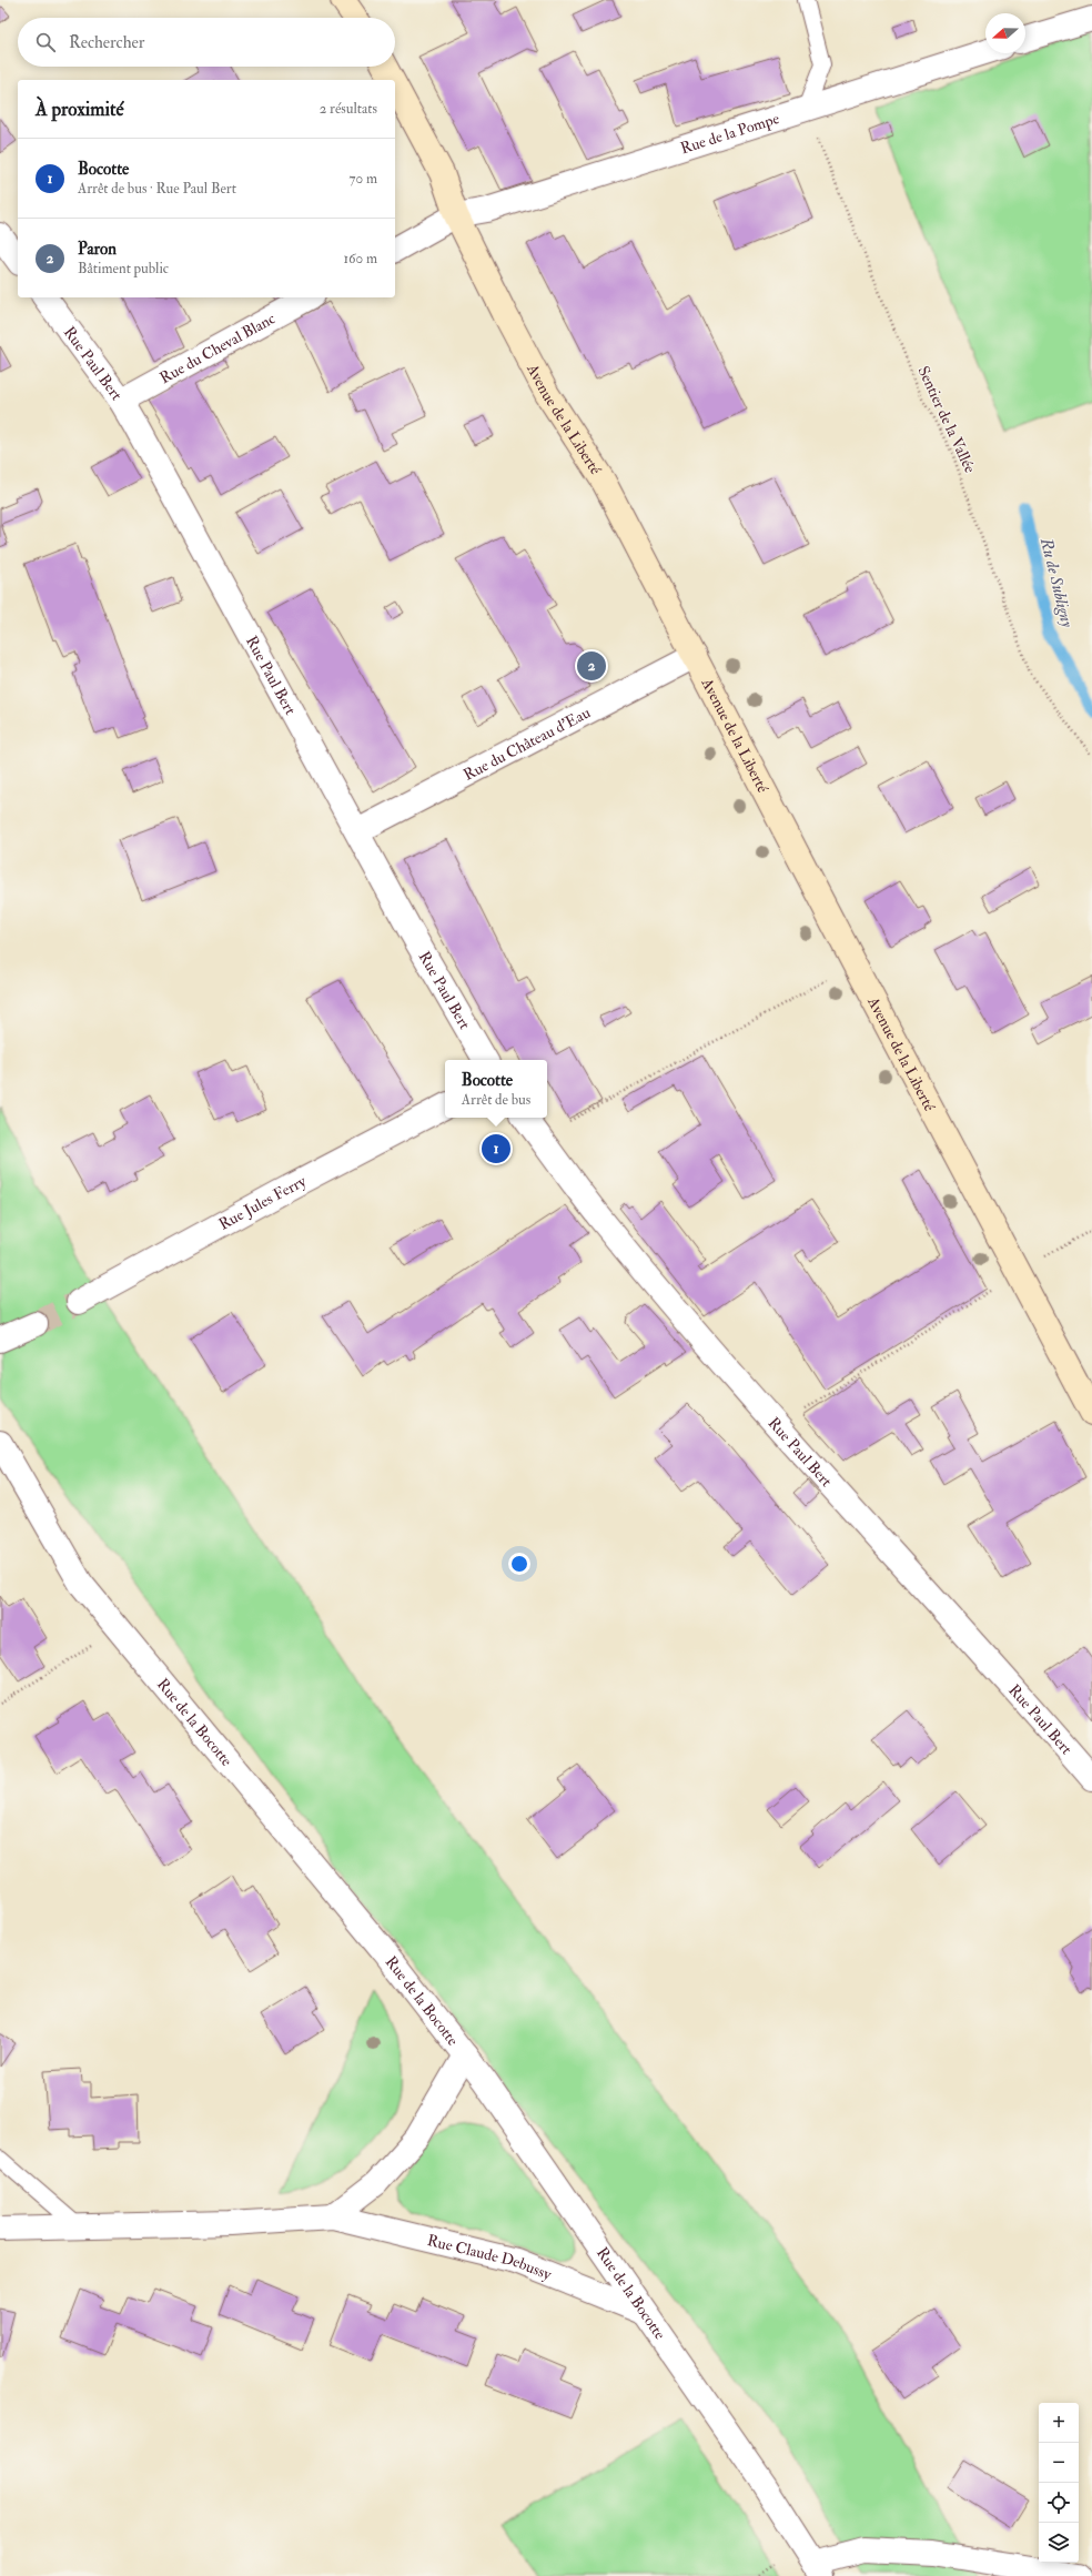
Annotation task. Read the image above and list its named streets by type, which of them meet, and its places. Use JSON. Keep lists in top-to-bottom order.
{
  "streets": {
    "main road": ["Avenue de la Liberté"],
    "street": [
      "Rue de la Pompe",
      "Rue du Cheval Blanc",
      "Rue Paul Bert",
      "Rue du Château d'Eau",
      "Rue Jules Ferry",
      "Rue de la Bocotte",
      "Rue Claude Debussy"
    ],
    "path": ["Sentier de la Vallée"]
  },
  "crossings": [
    ["Rue de la Pompe", "Avenue de la Liberté"],
    ["Rue de la Pompe", "Sentier de la Vallée"],
    ["Rue du Cheval Blanc", "Rue Paul Bert"],
    ["Rue Paul Bert", "Rue du Château d'Eau"],
    ["Avenue de la Liberté", "Rue du Château d'Eau"],
    ["Rue de la Bocotte", "Rue Claude Debussy"]
  ],
  "water": ["Ru de Subligny"],
  "north": "left",
  "page": {
    "search": "Rechercher",
    "heading": ["À proximité", "2 résultats"],
    "list": [
      {
        "mark": "1",
        "name": "Bocotte",
        "note": "Arrêt de bus · Rue Paul Bert",
        "value": "70 m"
      },
      {
        "mark": "2",
        "name": "Paron",
        "note": "Bâtiment public",
        "value": "160 m"
      }
    ],
    "pins": ["2", "1"],
    "popup": ["Bocotte", "Arrêt de bus"],
    "map_buttons": ["+", "−"]
  }
}
